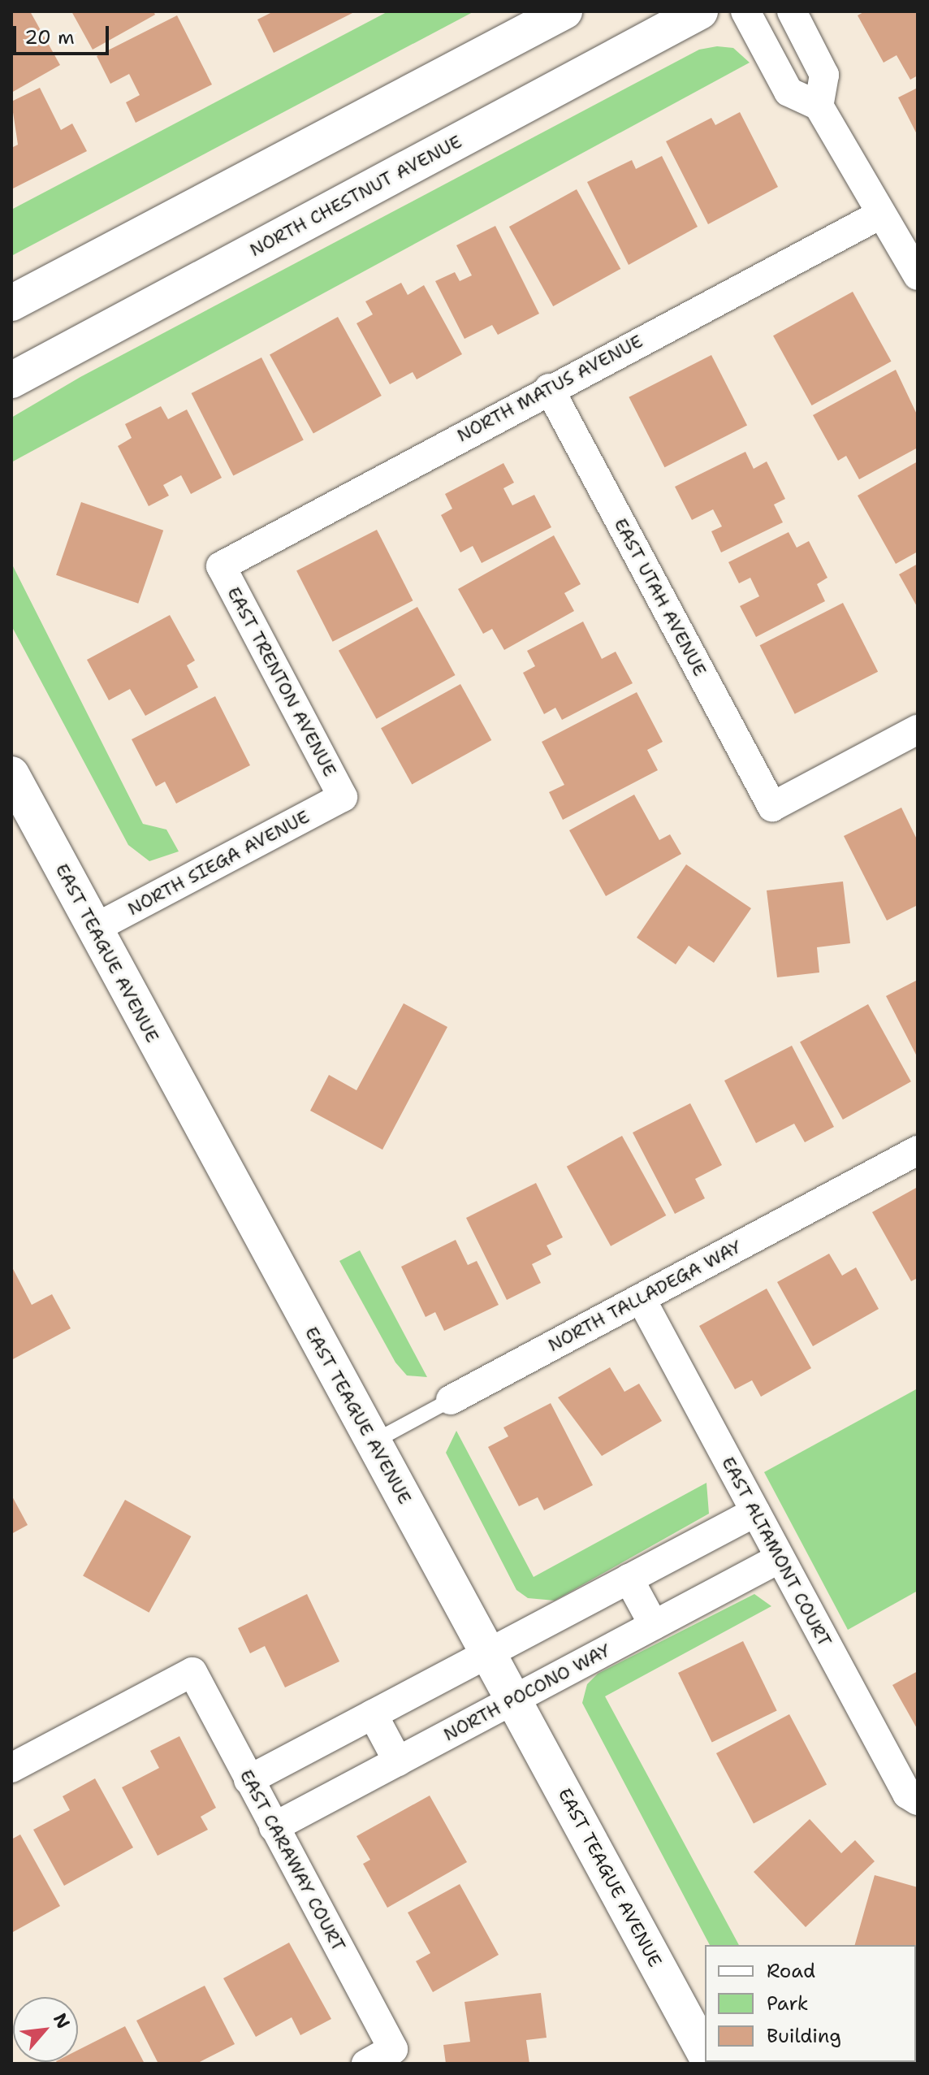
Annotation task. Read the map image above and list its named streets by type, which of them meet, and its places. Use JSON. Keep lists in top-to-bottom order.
{
  "streets": {
    "street": [
      "NORTH CHESTNUT AVENUE",
      "NORTH MATUS AVENUE",
      "EAST UTAH AVENUE",
      "EAST TRENTON AVENUE",
      "NORTH SIEGA AVENUE",
      "EAST TEAGUE AVENUE",
      "NORTH TALLADEGA WAY",
      "EAST ALTAMONT COURT",
      "NORTH POCONO WAY",
      "EAST CARAWAY COURT"
    ]
  },
  "crossings": [
    ["NORTH MATUS AVENUE", "EAST UTAH AVENUE"],
    ["NORTH MATUS AVENUE", "EAST TRENTON AVENUE"],
    ["EAST TRENTON AVENUE", "NORTH SIEGA AVENUE"],
    ["NORTH SIEGA AVENUE", "EAST TEAGUE AVENUE"],
    ["EAST TEAGUE AVENUE", "NORTH TALLADEGA WAY"],
    ["EAST TEAGUE AVENUE", "NORTH POCONO WAY"],
    ["NORTH TALLADEGA WAY", "EAST ALTAMONT COURT"],
    ["EAST ALTAMONT COURT", "NORTH POCONO WAY"],
    ["NORTH POCONO WAY", "EAST CARAWAY COURT"]
  ],
  "legend": ["Road", "Park", "Building"],
  "scale_bar": "20 m",
  "north": "top right"
}
